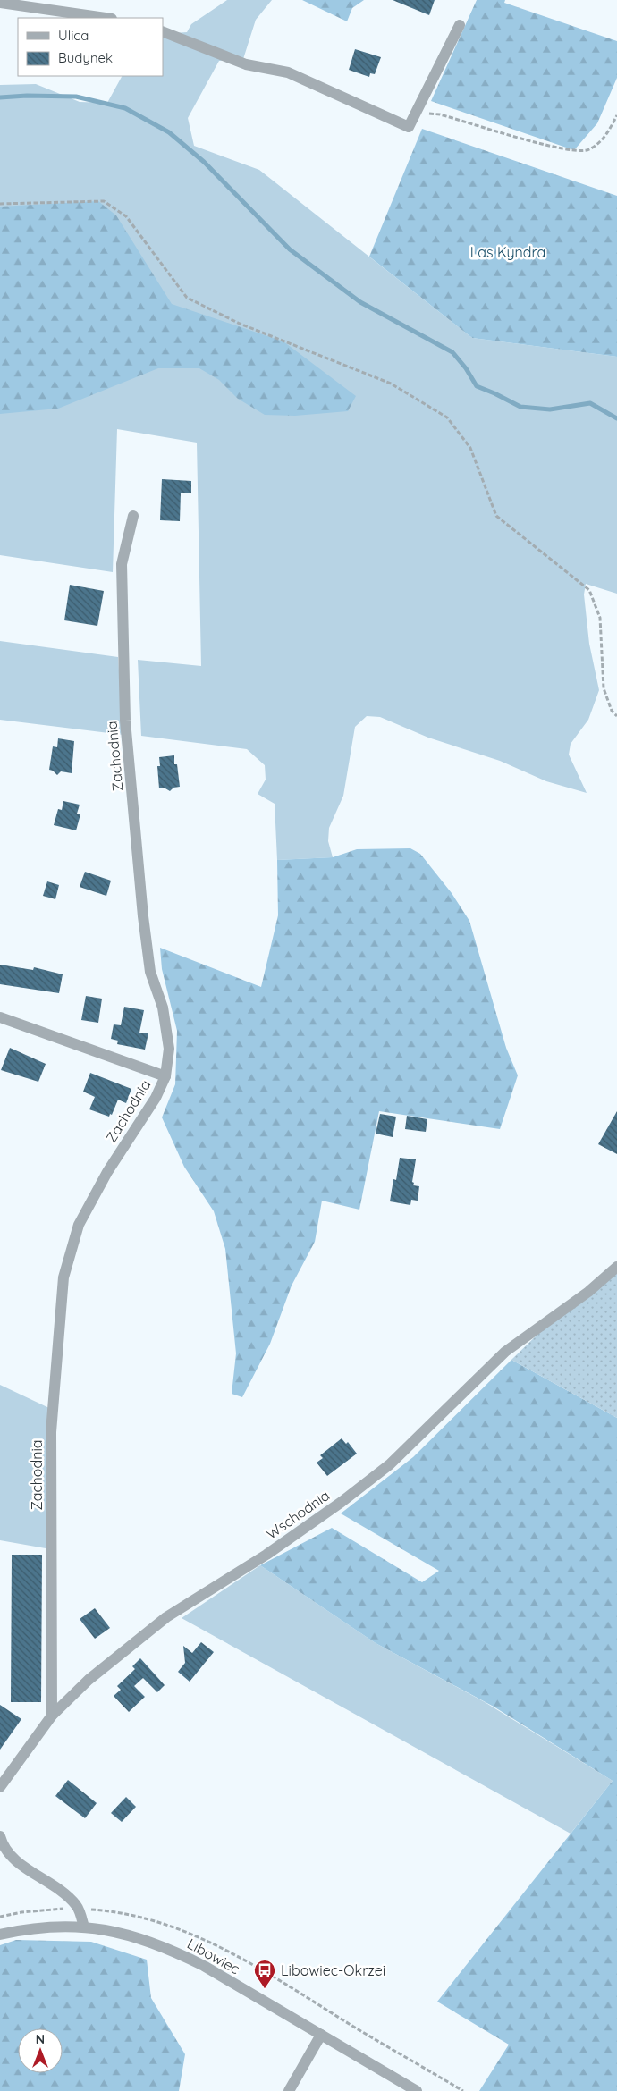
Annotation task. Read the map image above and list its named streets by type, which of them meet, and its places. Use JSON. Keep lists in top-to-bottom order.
{
  "streets": {
    "street": ["Zachodnia", "Wschodnia", "Libowiec"]
  },
  "crossings": [
    ["Zachodnia", "Wschodnia"]
  ],
  "parks": ["Las Kyndra"],
  "places": {
    "bus stop": ["Libowiec-Okrzei"]
  },
  "legend": ["Ulica", "Budynek"],
  "north": "top"
}
